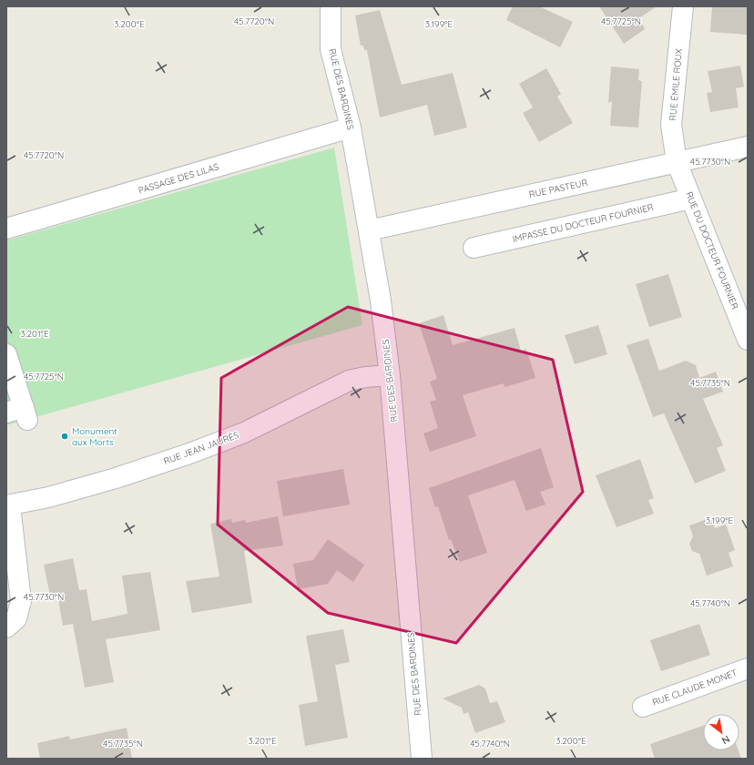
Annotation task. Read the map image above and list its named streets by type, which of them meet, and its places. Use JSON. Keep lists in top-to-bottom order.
{
  "streets": {
    "street": [
      "RUE ÉMILE ROUX",
      "RUE DES BARDINES",
      "PASSAGE DES LILAS",
      "RUE PASTEUR",
      "IMPASSE DU DOCTEUR FOURNIER",
      "RUE DU DOCTEUR FOURNIER",
      "RUE JEAN JAURÈS",
      "RUE CLAUDE MONET"
    ]
  },
  "crossings": [
    ["RUE ÉMILE ROUX", "RUE PASTEUR"],
    ["RUE ÉMILE ROUX", "RUE DU DOCTEUR FOURNIER"],
    ["RUE DES BARDINES", "PASSAGE DES LILAS"],
    ["RUE DES BARDINES", "RUE PASTEUR"],
    ["RUE DES BARDINES", "RUE JEAN JAURÈS"],
    ["RUE PASTEUR", "RUE DU DOCTEUR FOURNIER"],
    ["IMPASSE DU DOCTEUR FOURNIER", "RUE DU DOCTEUR FOURNIER"]
  ],
  "places": ["Monument aux Morts"],
  "north": "bottom right",
  "coordinates": [
    "45.7720°N",
    "45.7725°N",
    "3.200°E",
    "3.199°E",
    "45.7730°N",
    "3.201°E",
    "45.7735°N",
    "45.7740°N"
  ]
}
